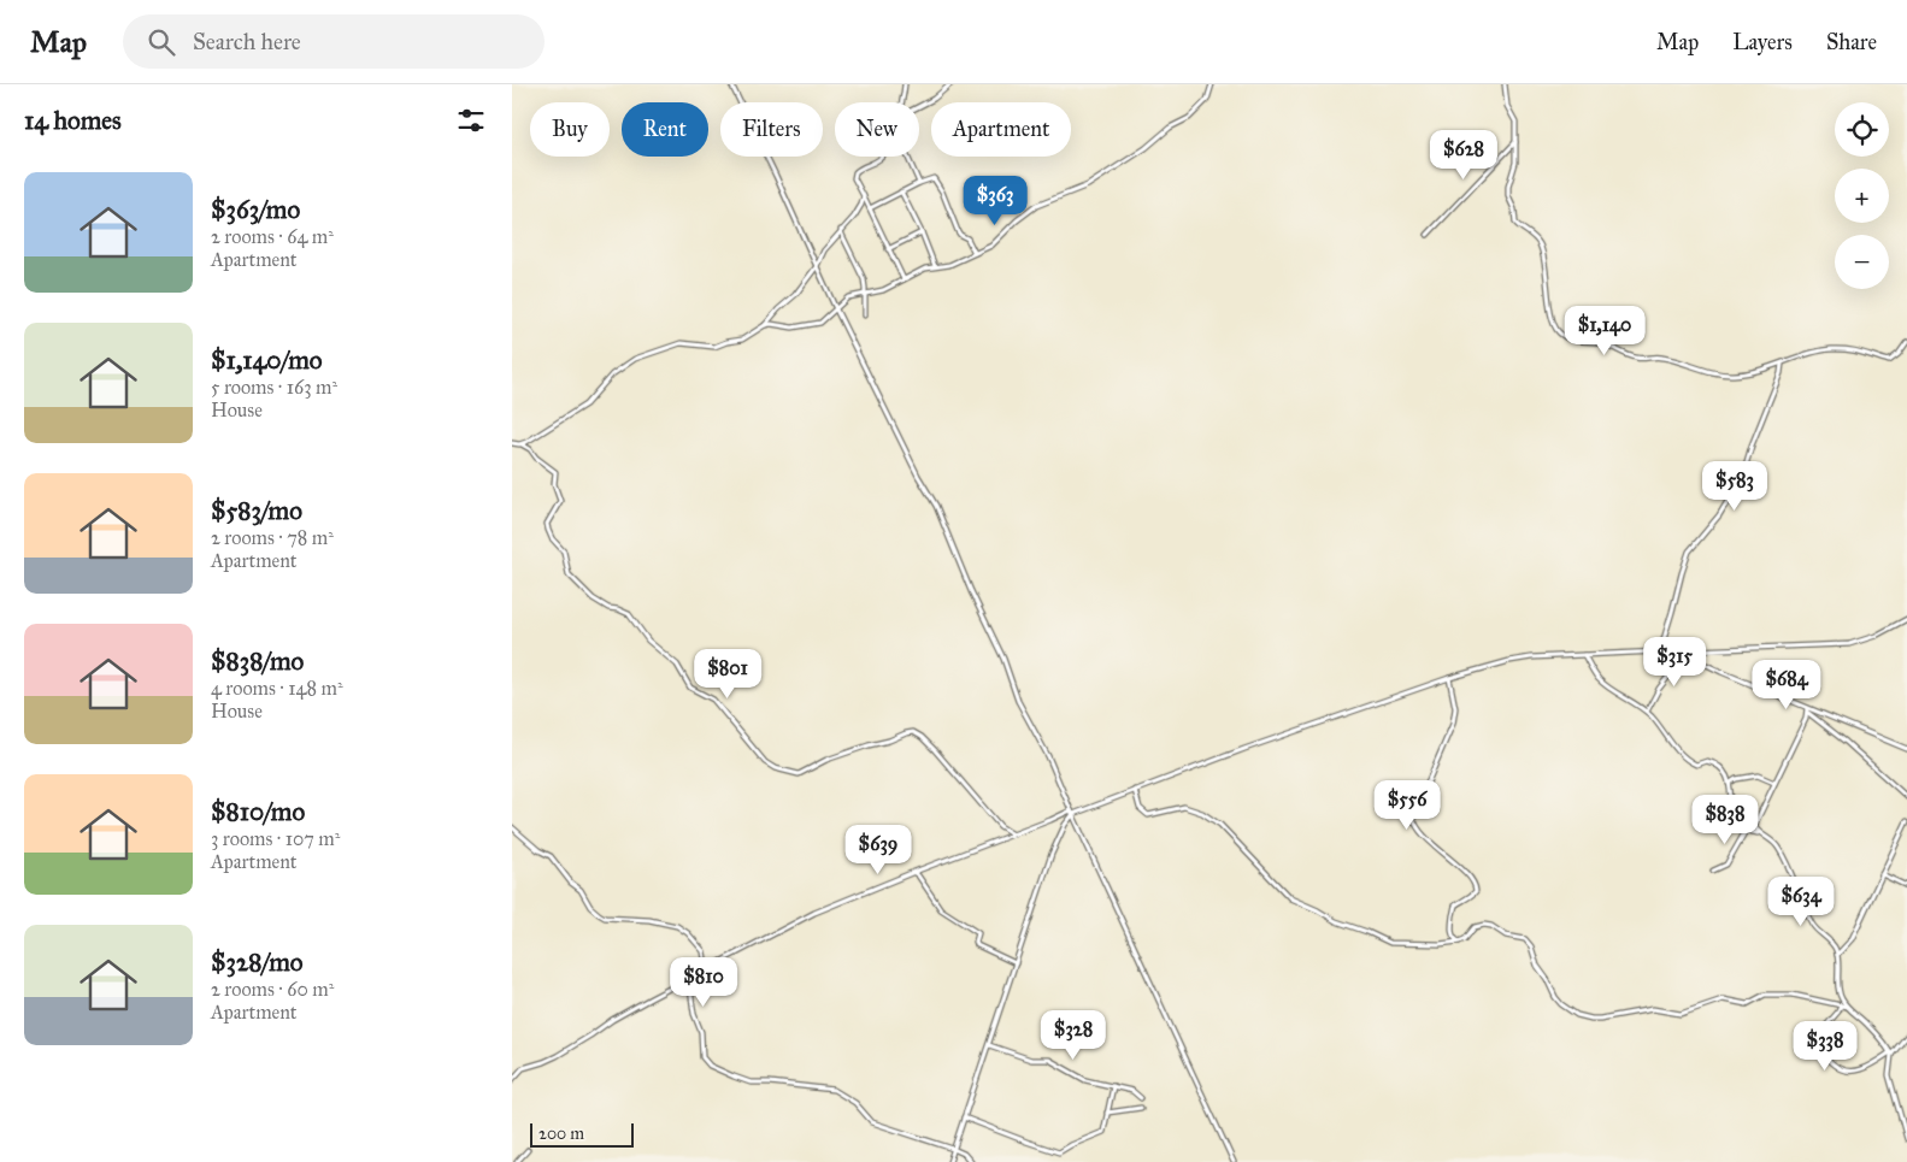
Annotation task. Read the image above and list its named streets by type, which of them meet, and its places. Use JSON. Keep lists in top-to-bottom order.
{
  "scale_bar": "200 m",
  "page": {
    "header": "Map",
    "search": "Search here",
    "nav": ["Map", "Layers", "Share"],
    "heading": "14 homes",
    "map_buttons": ["+", "−"],
    "chip": [
      "Buy",
      "Rent",
      "Filters",
      "New",
      "Apartment"
    ],
    "price": [
      "$628",
      "$363",
      "$1,140",
      "$583",
      "$315",
      "$801",
      "$684",
      "$556",
      "$838",
      "$639",
      "$634",
      "$810",
      "$328",
      "$338"
    ],
    "list": [
      {
        "name": "$363/mo",
        "note": "2 rooms · 64 m² · Apartment"
      },
      {
        "name": "$1,140/mo",
        "note": "5 rooms · 163 m² · House"
      },
      {
        "name": "$583/mo",
        "note": "2 rooms · 78 m² · Apartment"
      },
      {
        "name": "$838/mo",
        "note": "4 rooms · 148 m² · House"
      },
      {
        "name": "$810/mo",
        "note": "3 rooms · 107 m² · Apartment"
      },
      {
        "name": "$328/mo",
        "note": "2 rooms · 60 m² · Apartment"
      }
    ],
    "scale": "200 m"
  }
}
